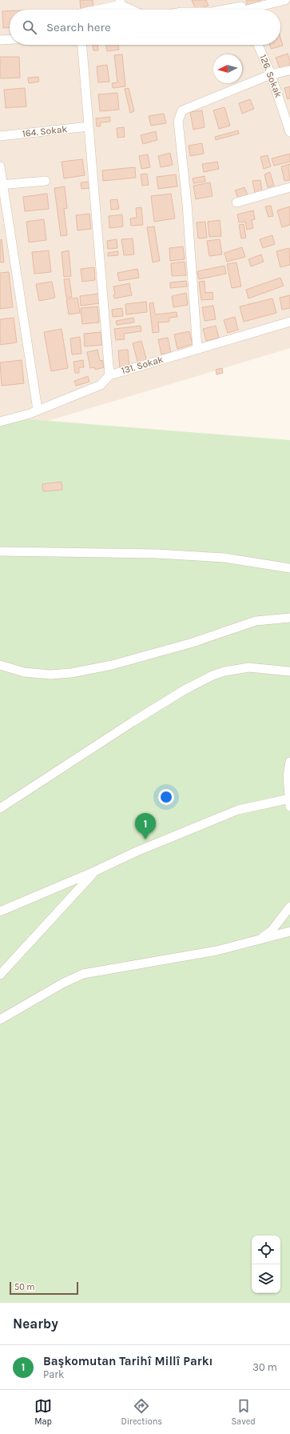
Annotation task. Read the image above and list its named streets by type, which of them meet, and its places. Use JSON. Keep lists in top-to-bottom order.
{
  "streets": {
    "street": ["126. Sokak", "164. Sokak", "131. Sokak"]
  },
  "scale_bar": "50 m",
  "north": "left",
  "page": {
    "search": "Search here",
    "pins": "1",
    "scale": "50 m",
    "heading": "Nearby",
    "list": [
      {
        "mark": "1",
        "name": "Başkomutan Tarihî Millî Parkı",
        "note": "Park",
        "value": "30 m"
      }
    ],
    "nav": ["Map", "Directions", "Saved"]
  }
}
